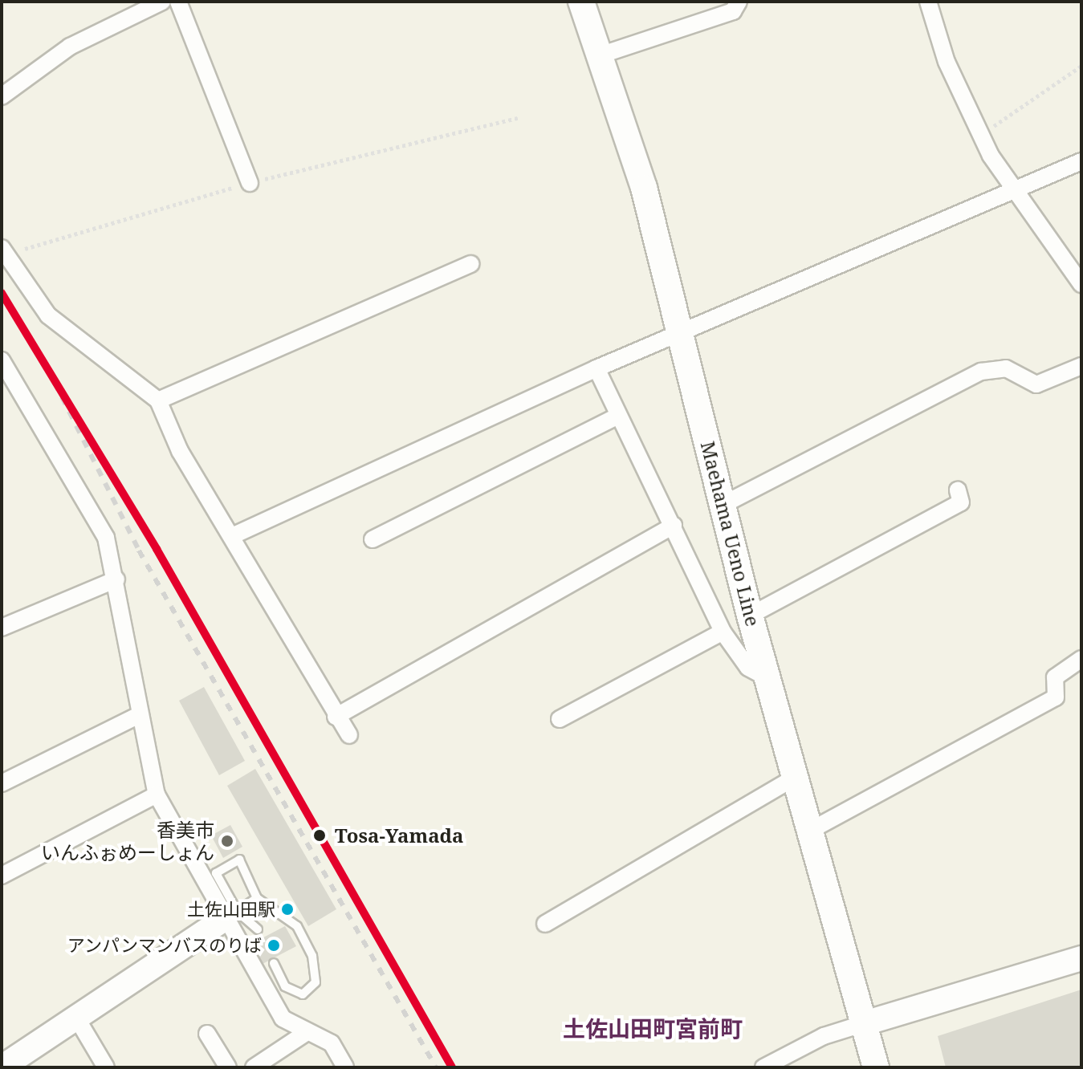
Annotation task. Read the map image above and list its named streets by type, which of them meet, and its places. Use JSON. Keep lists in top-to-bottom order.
{
  "streets": {
    "main road": ["Maehama Ueno Line"]
  },
  "districts": ["土佐山田町宮前町"],
  "places": [
    "Tosa-Yamada",
    "香美市 いんふぉめーしょん",
    "土佐山田駅",
    "アンパンマンバスのりば"
  ]
}
